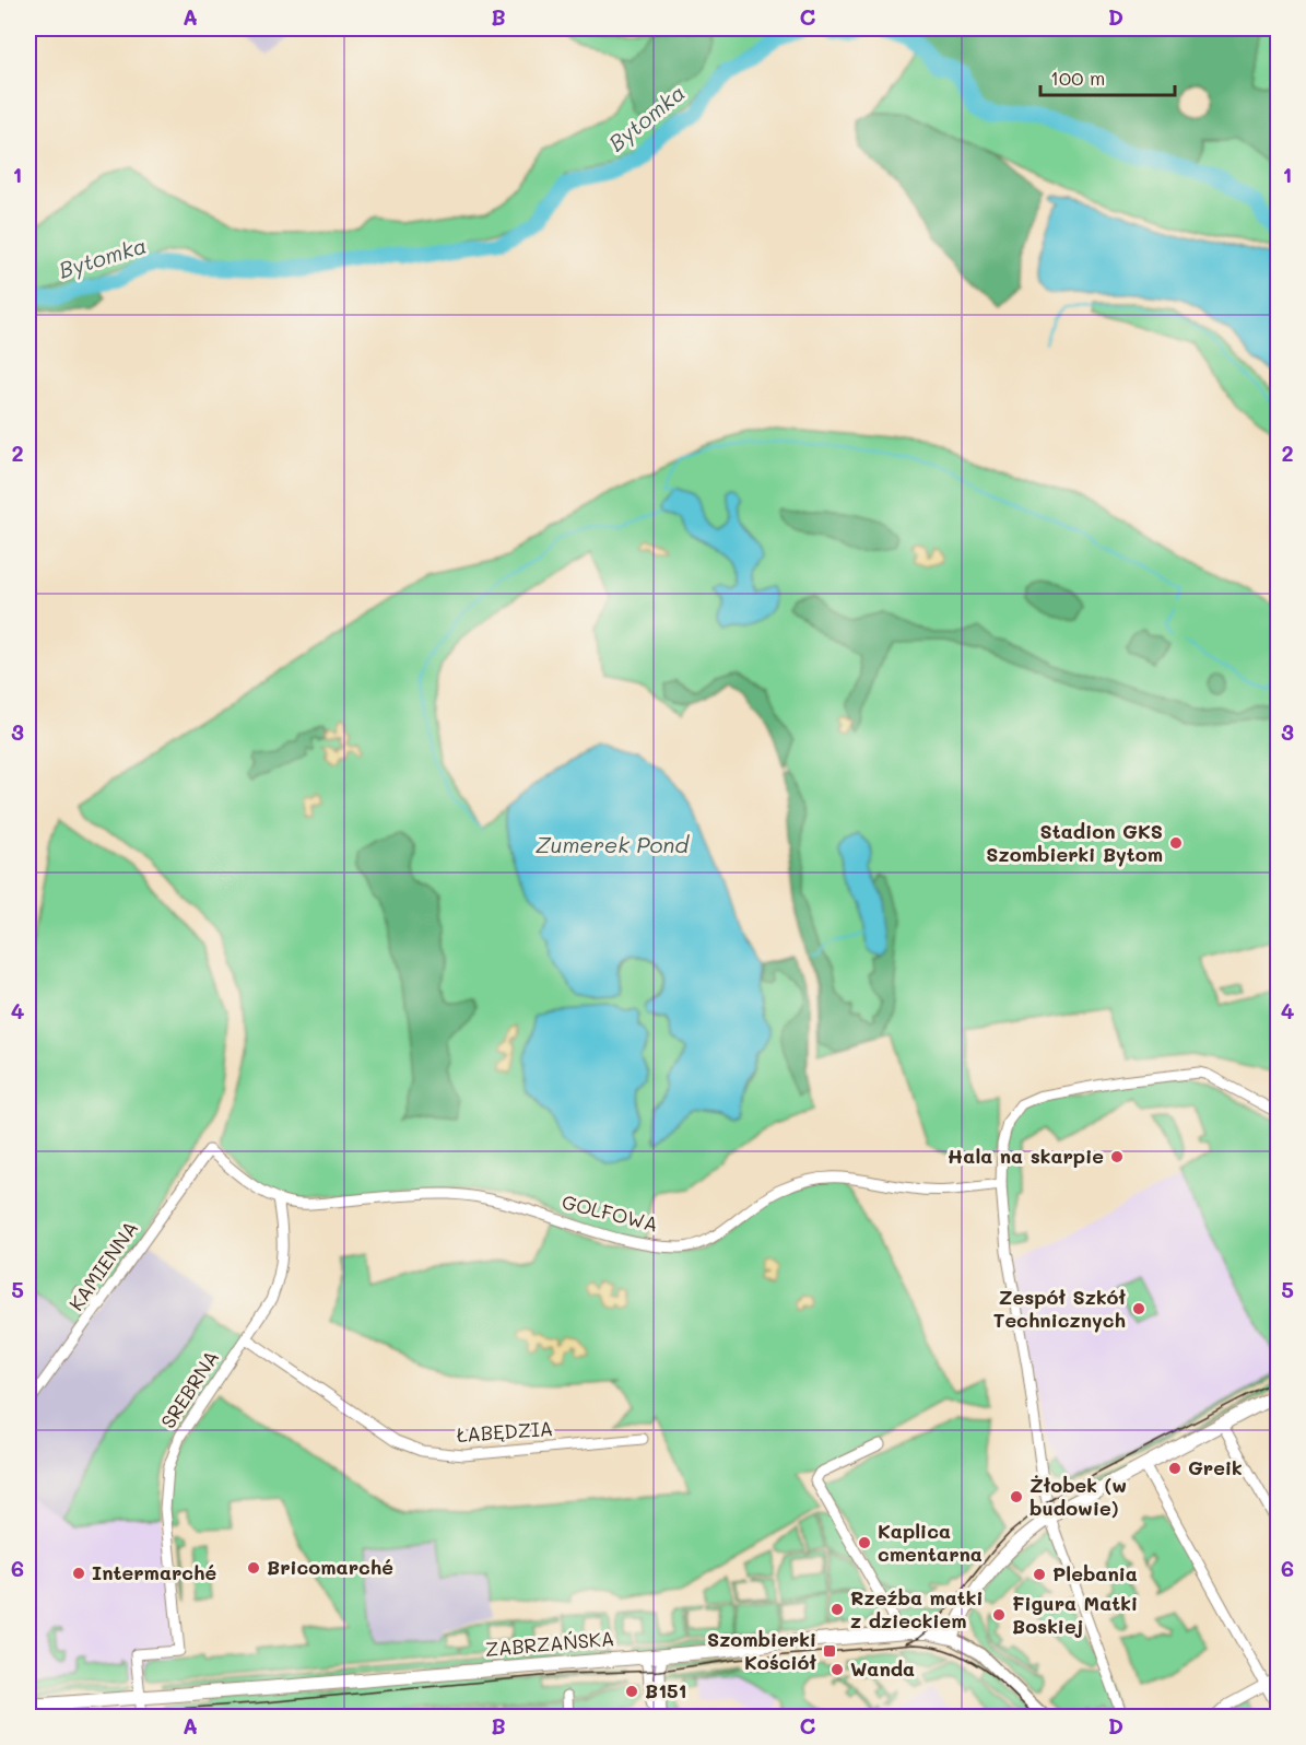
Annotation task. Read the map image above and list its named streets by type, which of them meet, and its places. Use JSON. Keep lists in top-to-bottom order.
{
  "streets": {
    "main road": ["ZABRZAŃSKA"],
    "street": [
      "GOLFOWA",
      "KAMIENNA",
      "SREBRNA",
      "ŁABĘDZIA"
    ]
  },
  "crossings": [
    ["GOLFOWA", "KAMIENNA"],
    ["GOLFOWA", "SREBRNA"],
    ["SREBRNA", "ŁABĘDZIA"],
    ["SREBRNA", "ZABRZAŃSKA"]
  ],
  "water": ["Bytomka", "Zumerek Pond"],
  "places": {
    "other": [
      "Stadion GKS Szombierki Bytom",
      "Hala na skarpie",
      "Zespół Szkół Technicznych",
      "Greik",
      "Żłobek (w budowie)",
      "Kaplica cmentarna",
      "Bricomarché",
      "Intermarché",
      "Plebania",
      "Rzeźba matki z dzieckiem",
      "Figura Matki Boskiej",
      "Wanda",
      "B151"
    ],
    "transit": ["Szombierki Kościół"]
  },
  "scale_bar": "100 m",
  "grid": {
    "columns": [
      "A",
      "B",
      "C",
      "D"
    ],
    "rows": [
      "1",
      "2",
      "3",
      "4",
      "5",
      "6"
    ]
  }
}
